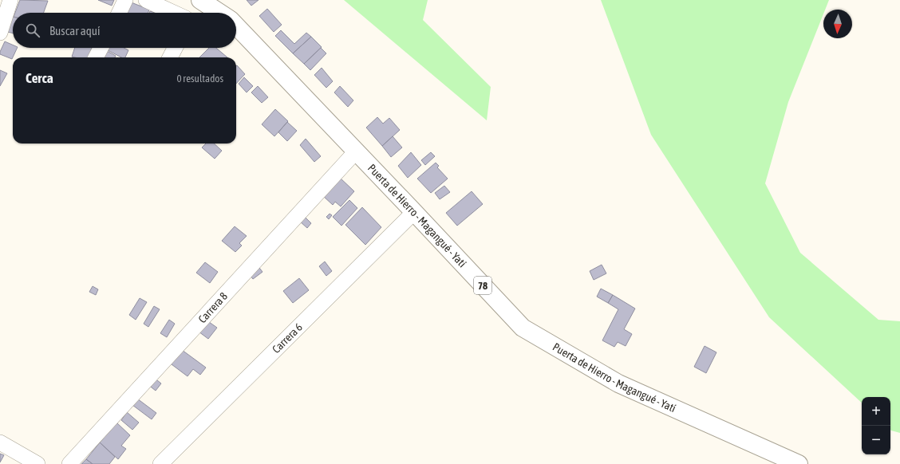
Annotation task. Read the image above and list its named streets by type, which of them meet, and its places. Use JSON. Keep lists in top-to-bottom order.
{
  "streets": {
    "highway": ["Puerta de Hierro - Magangué - Yatí", "78"],
    "street": ["Carrera 8", "Carrera 6"]
  },
  "crossings": [
    ["Puerta de Hierro - Magangué - Yatí", "Carrera 8"],
    ["Puerta de Hierro - Magangué - Yatí", "Carrera 6"]
  ],
  "north": "bottom",
  "page": {
    "search": "Buscar aquí",
    "heading": ["Cerca", "0 resultados"],
    "map_buttons": ["+", "−"]
  }
}
